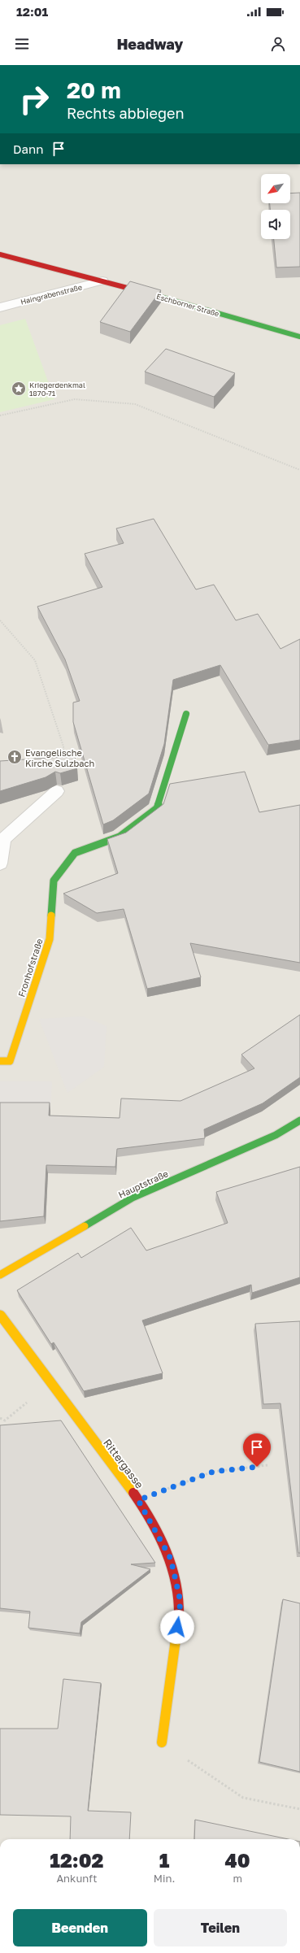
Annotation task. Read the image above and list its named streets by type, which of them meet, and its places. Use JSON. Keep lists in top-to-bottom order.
{
  "streets": {
    "street": [
      "Haingrabenstraße",
      "Eschborner Straße",
      "Fronhofstraße",
      "Hauptstraße",
      "Rittergasse"
    ]
  },
  "crossings": [
    ["Haingrabenstraße", "Eschborner Straße"]
  ],
  "places": {
    "place": ["Kriegerdenkmal 1870-71"],
    "church": ["Evangelische Kirche Sulzbach"]
  },
  "north": "bottom left",
  "page": {
    "status": "12:01",
    "header": "Headway",
    "turn": ["20 m", "Rechts abbiegen"],
    "then": "Dann",
    "eta": [
      "12:02",
      "Ankunft",
      "1",
      "Min.",
      "40",
      "m"
    ],
    "buttons": ["Beenden", "Teilen"]
  }
}
